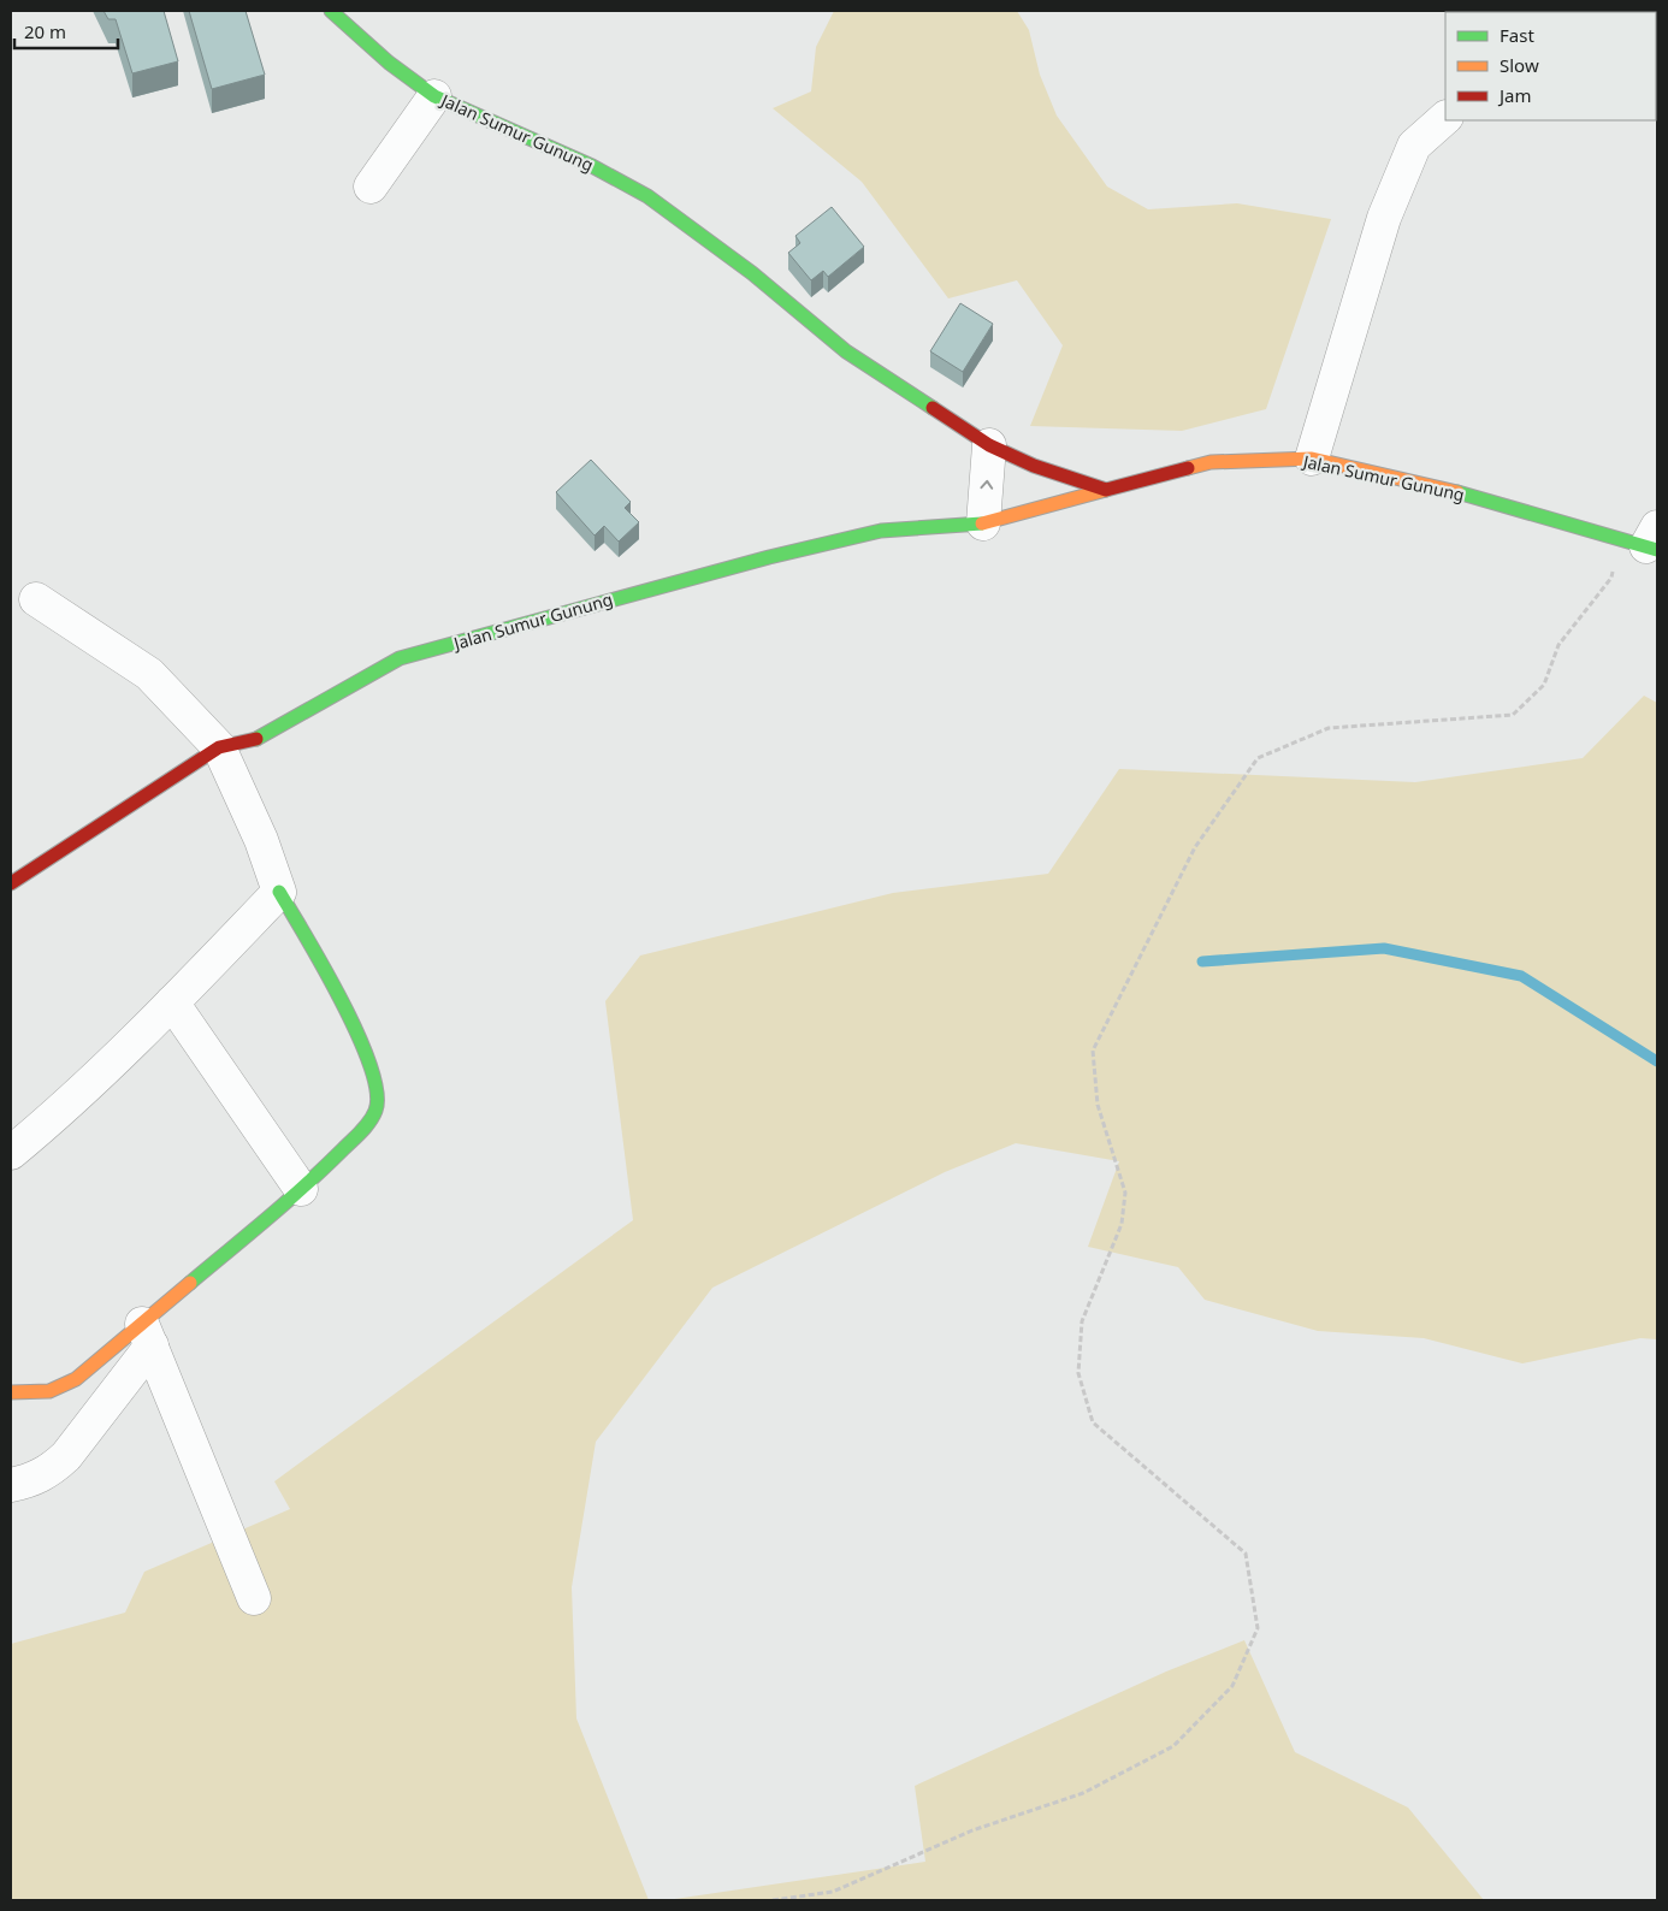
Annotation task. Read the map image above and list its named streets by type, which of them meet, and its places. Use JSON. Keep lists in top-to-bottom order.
{
  "streets": {
    "street": ["Jalan Sumur Gunung"]
  },
  "legend": ["Fast", "Slow", "Jam"],
  "scale_bar": "20 m"
}
